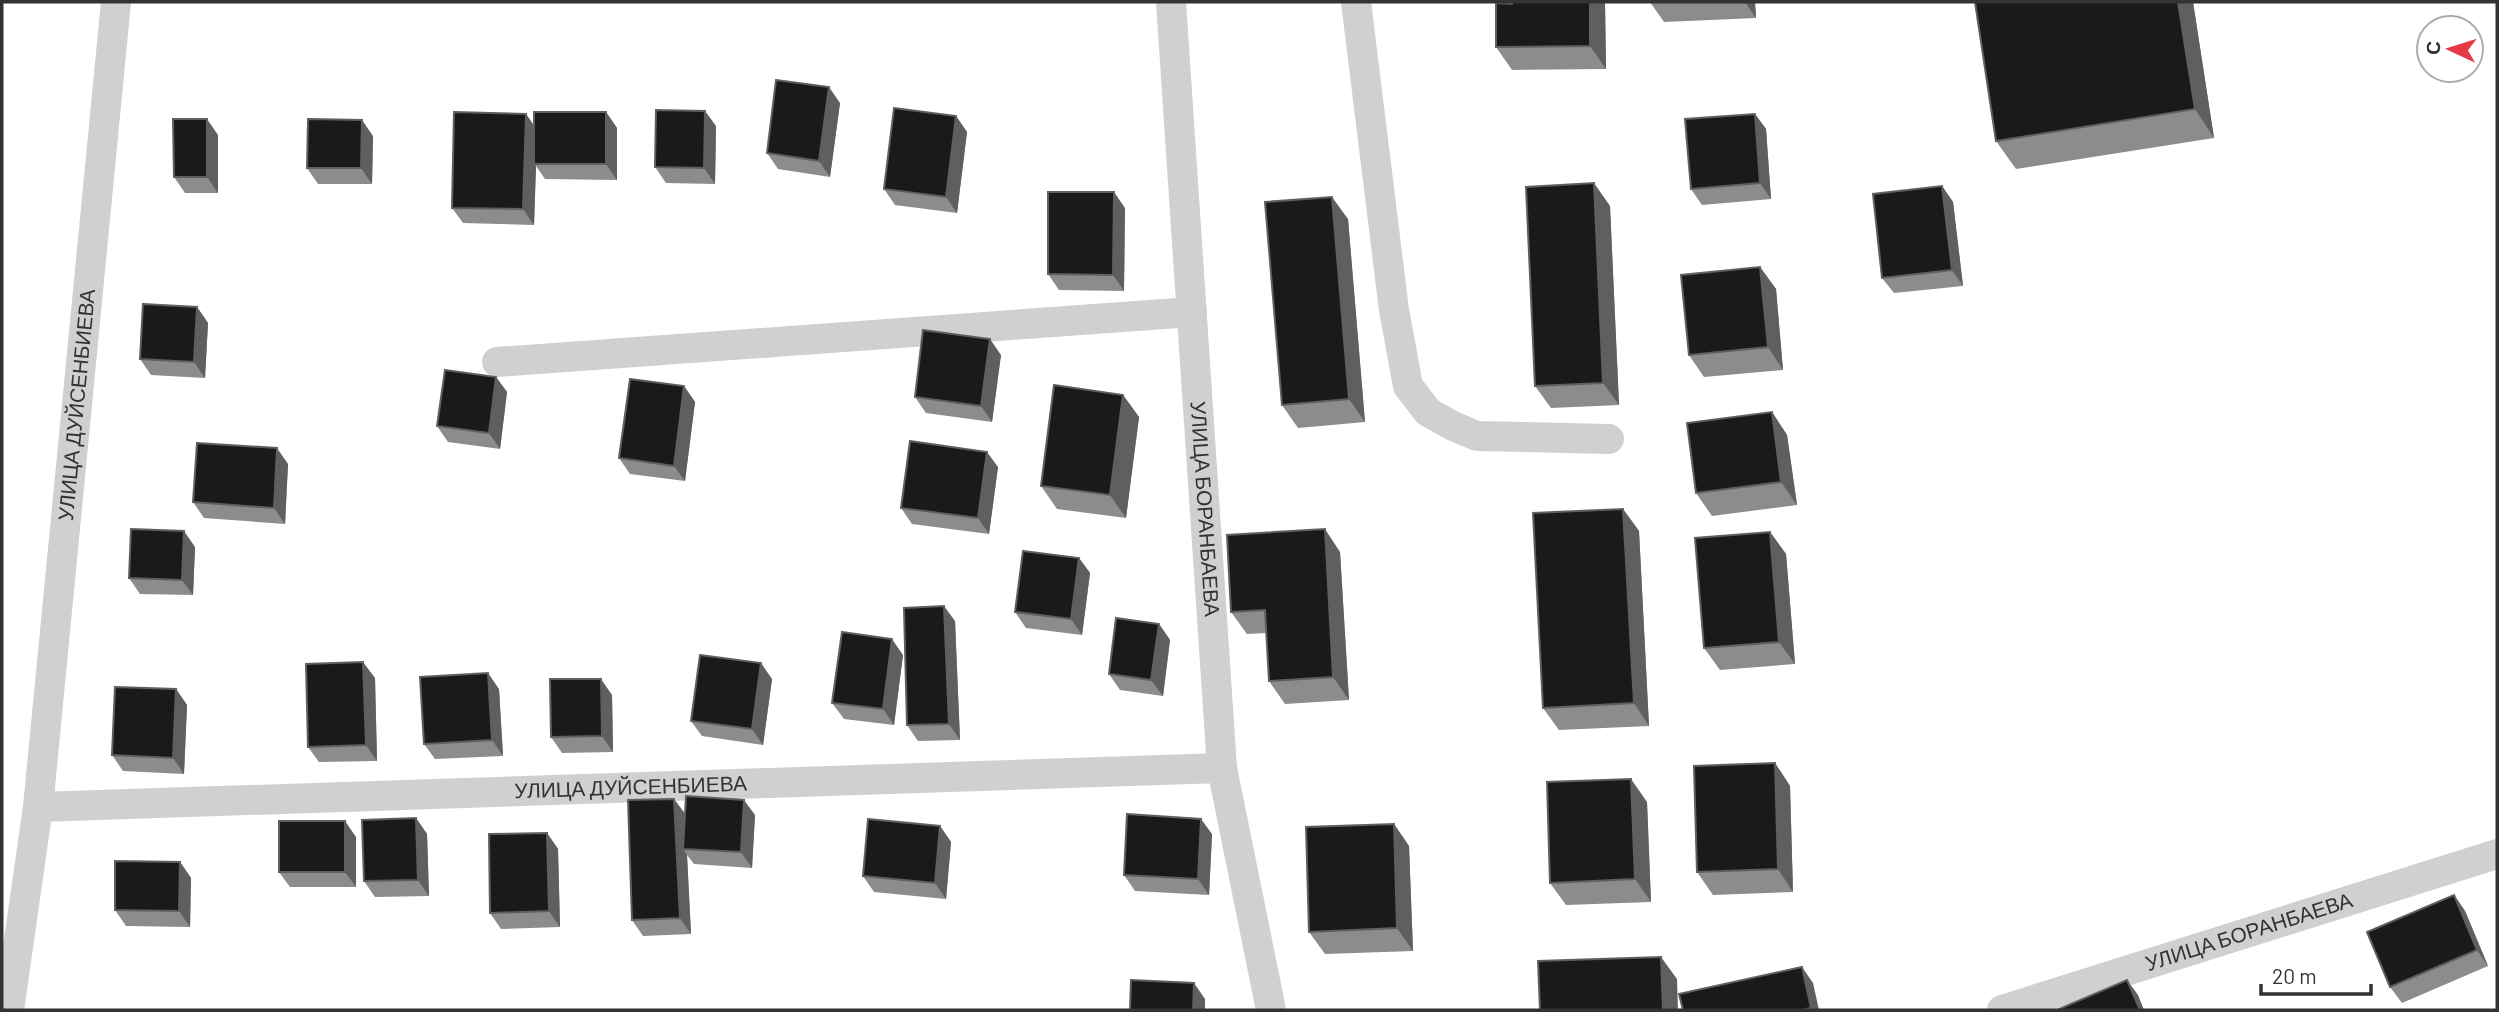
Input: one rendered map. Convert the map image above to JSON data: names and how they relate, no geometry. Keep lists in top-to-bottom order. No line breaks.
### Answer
{"streets":{"street":["УЛИЦА ДУЙСЕНБИЕВА","УЛИЦА БОРАНБАЕВА"]},"crossings":[["УЛИЦА ДУЙСЕНБИЕВА","УЛИЦА БОРАНБАЕВА"]],"scale_bar":"20 m","north":"left"}
